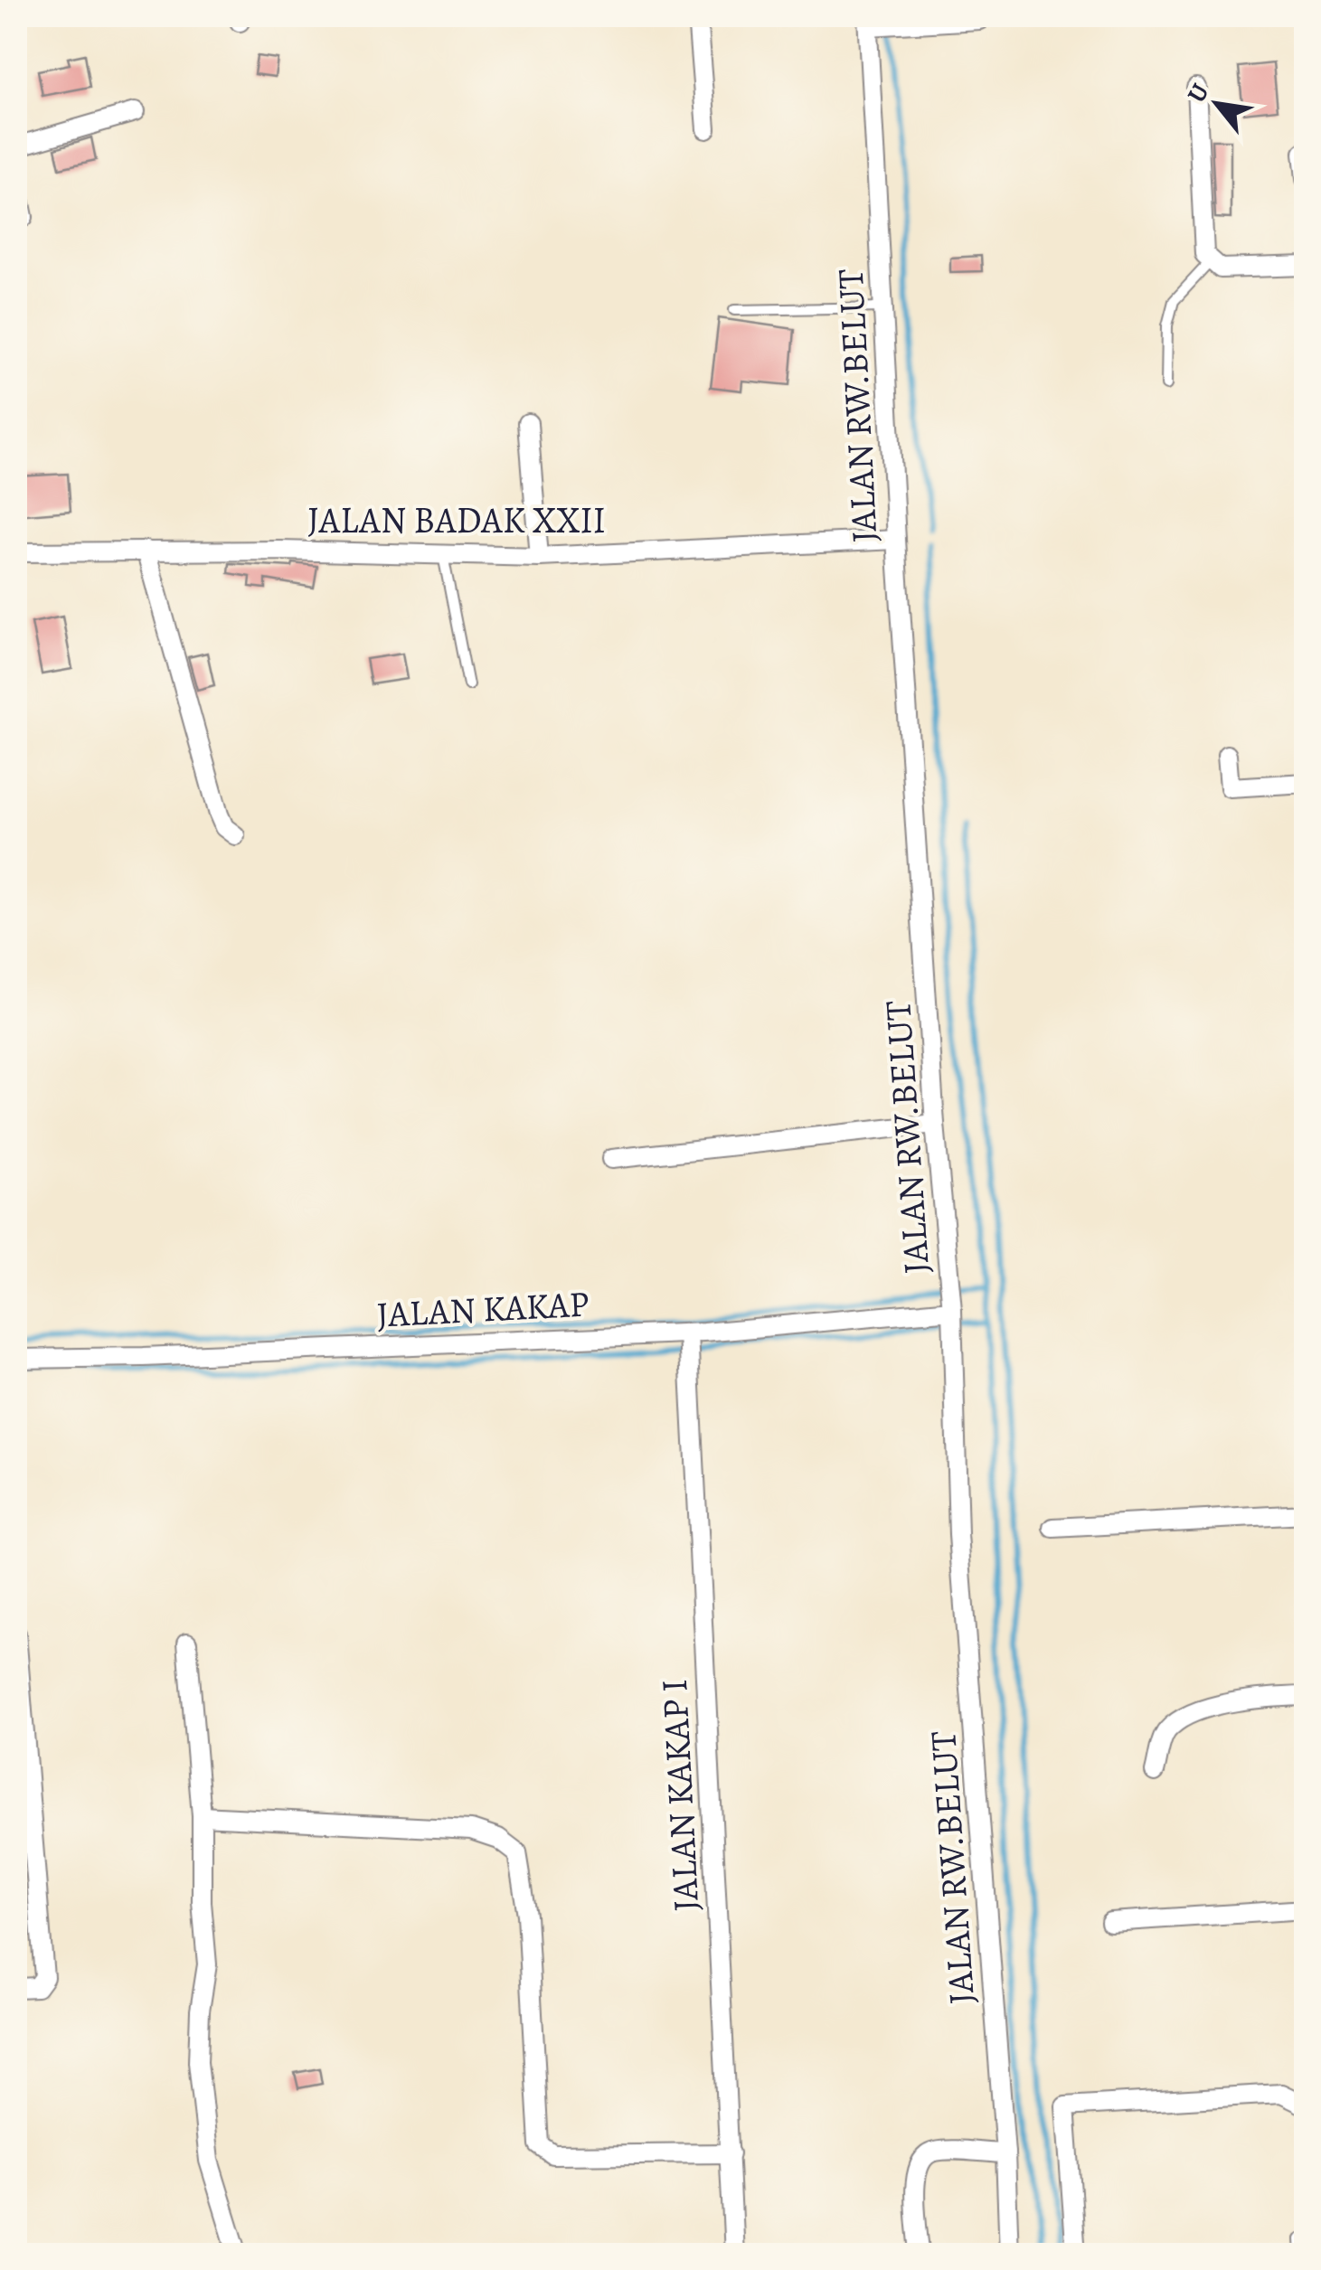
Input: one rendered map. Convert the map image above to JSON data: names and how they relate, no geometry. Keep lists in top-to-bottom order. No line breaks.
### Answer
{"streets":{"street":["JALAN RW.BELUT","JALAN BADAK XXII","JALAN KAKAP","JALAN KAKAP I"]},"crossings":[["JALAN RW.BELUT","JALAN BADAK XXII"],["JALAN RW.BELUT","JALAN KAKAP"],["JALAN KAKAP","JALAN KAKAP I"]],"north":"top left"}
